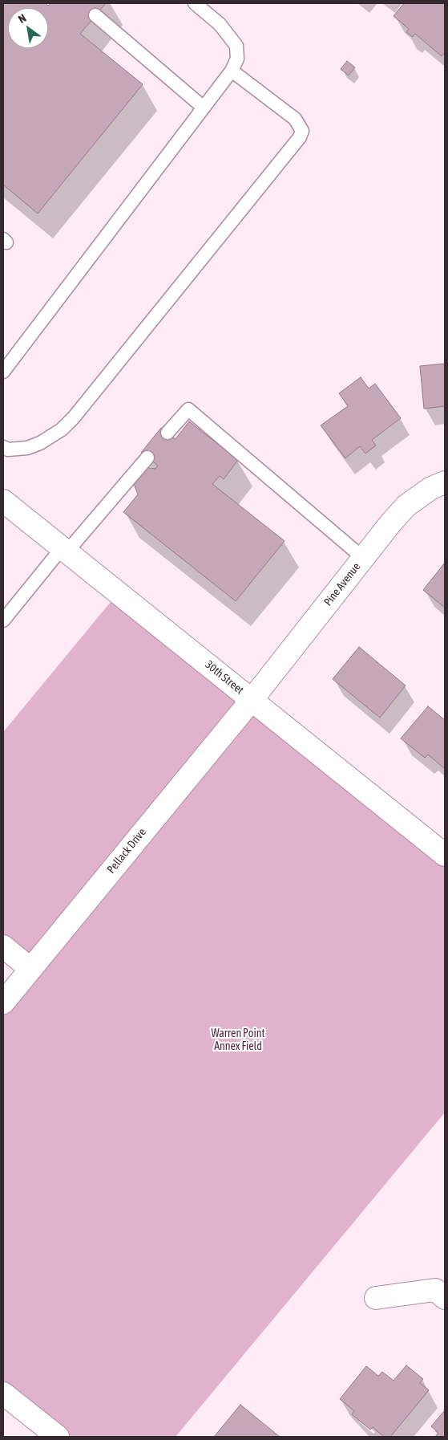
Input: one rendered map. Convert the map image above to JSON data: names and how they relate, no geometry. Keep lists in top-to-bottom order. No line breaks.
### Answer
{"streets":{"street":["Pine Avenue","30th Street","Pellack Drive"]},"crossings":[["Pine Avenue","30th Street"],["Pine Avenue","Pellack Drive"],["30th Street","Pellack Drive"]],"parks":["Warren Point Annex Field"],"north":"top left"}
